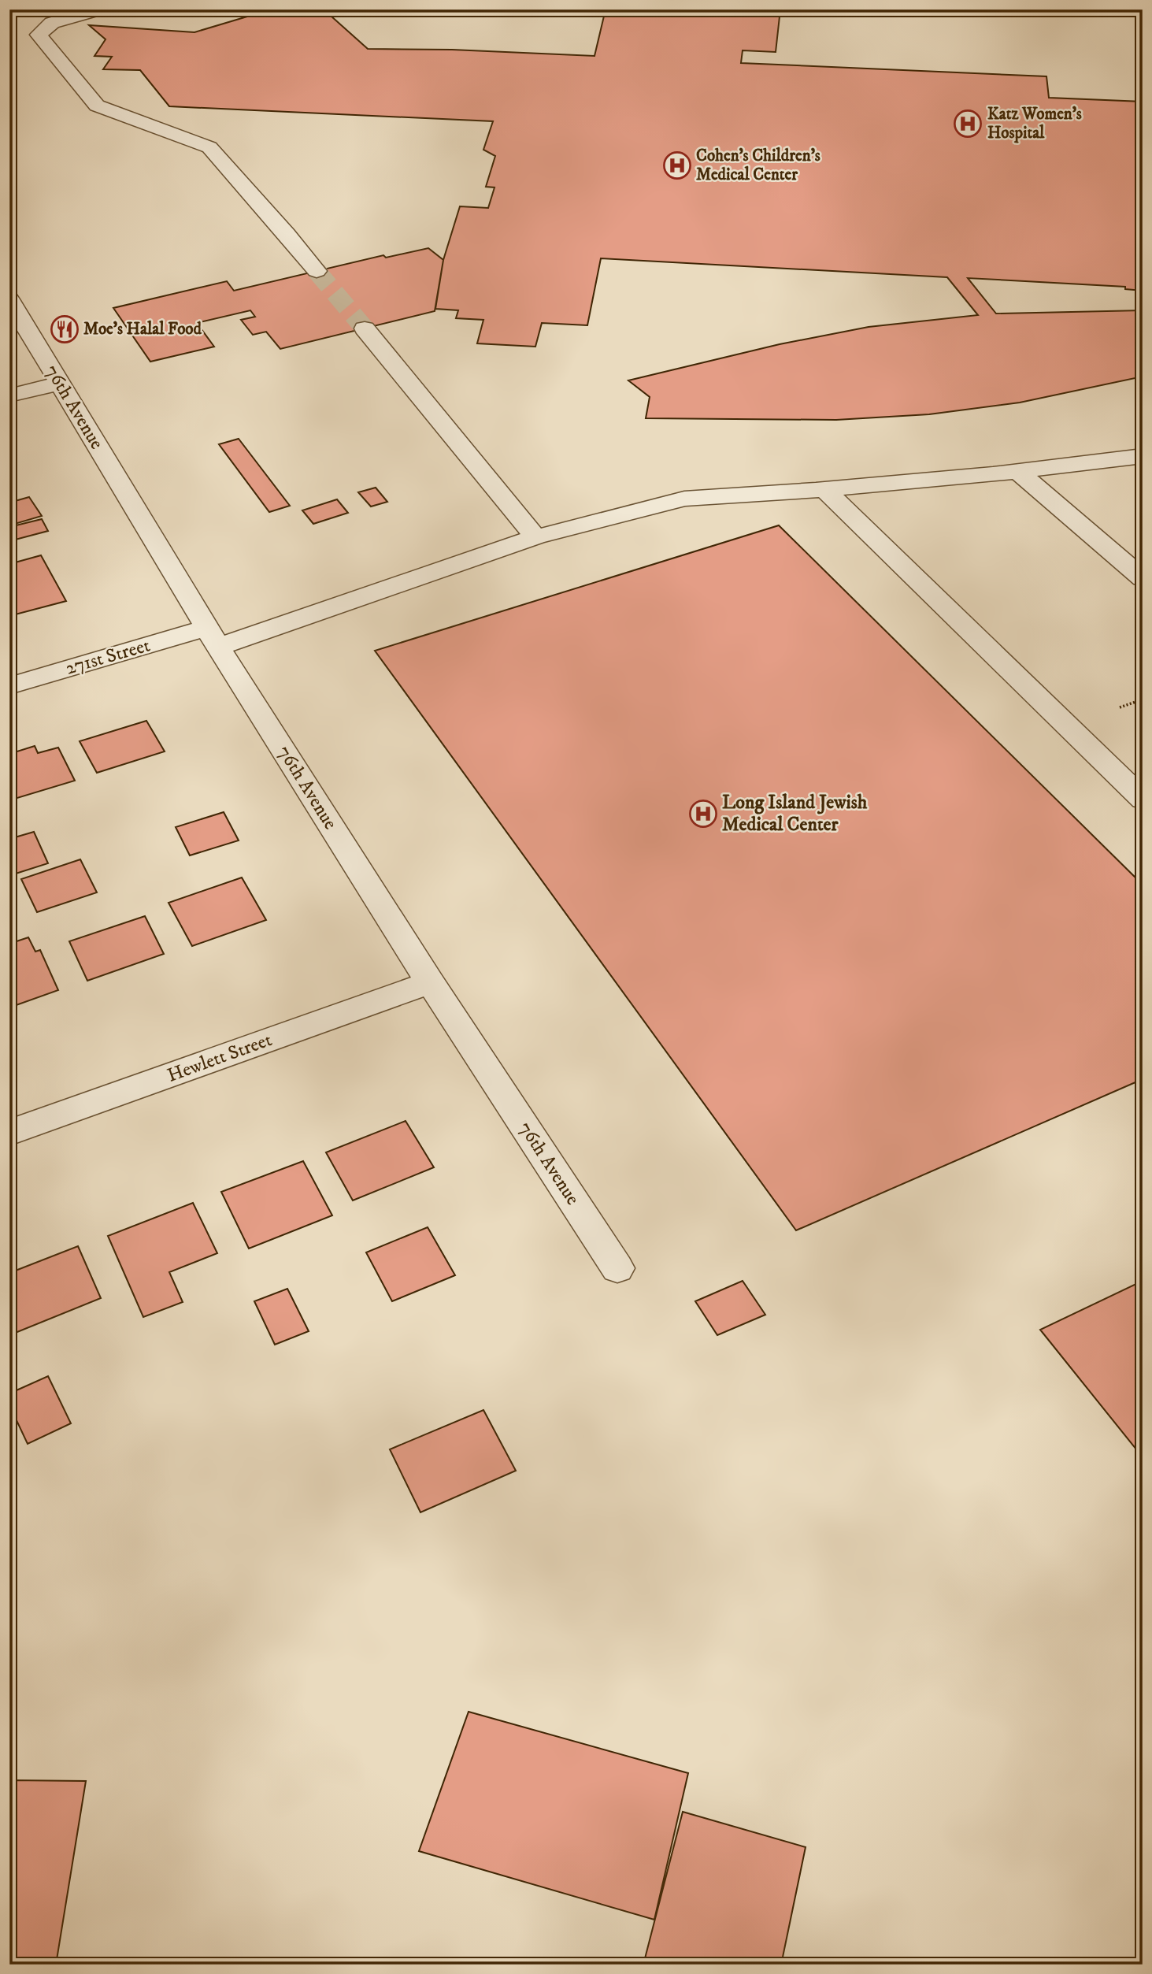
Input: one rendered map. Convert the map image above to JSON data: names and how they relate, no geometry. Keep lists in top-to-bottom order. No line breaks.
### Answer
{"streets":{"street":["76th Avenue","271st Street","Hewlett Street"]},"crossings":[["76th Avenue","271st Street"],["76th Avenue","Hewlett Street"]],"places":{"hospital":["Katz Women's Hospital","Cohen’s Children’s Medical Center","Long Island Jewish Medical Center"],"restaurant":["Moe's Halal Food"]}}
